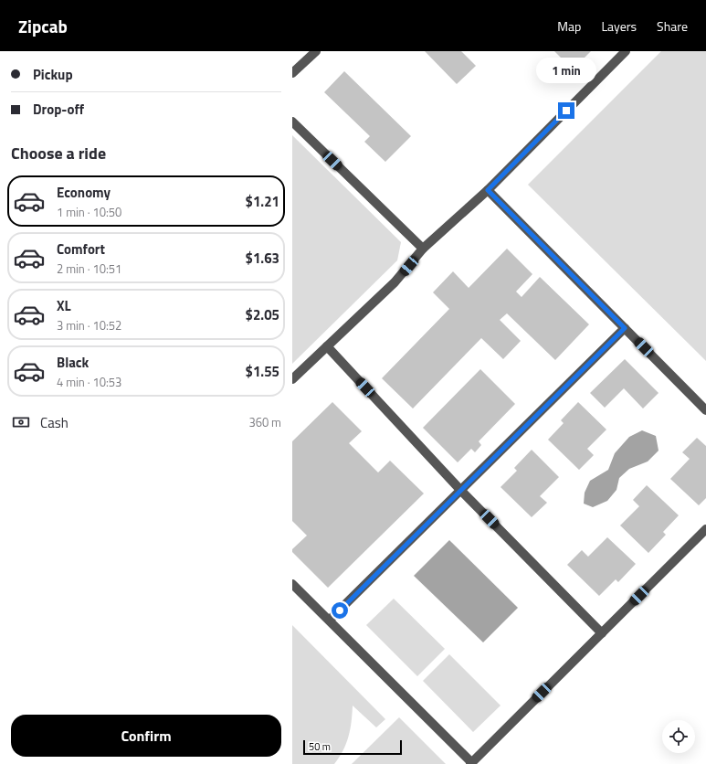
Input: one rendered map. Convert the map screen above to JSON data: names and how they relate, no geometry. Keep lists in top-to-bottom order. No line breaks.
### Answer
{"scale_bar":"50 m","page":{"header":"Zipcab","nav":["Map","Layers","Share"],"banner":["Pickup","Drop-off"],"bubble":"1 min","heading":"Choose a ride","list":[{"name":"Economy","note":"1 min · 10:50","value":"$1.21"},{"name":"Comfort","note":"2 min · 10:51","value":"$1.63"},{"name":"XL","note":"3 min · 10:52","value":"$2.05"},{"name":"Black","note":"4 min · 10:53","value":"$1.55"}],"pay":["Cash","360 m"],"buttons":"Confirm","scale":"50 m"}}
